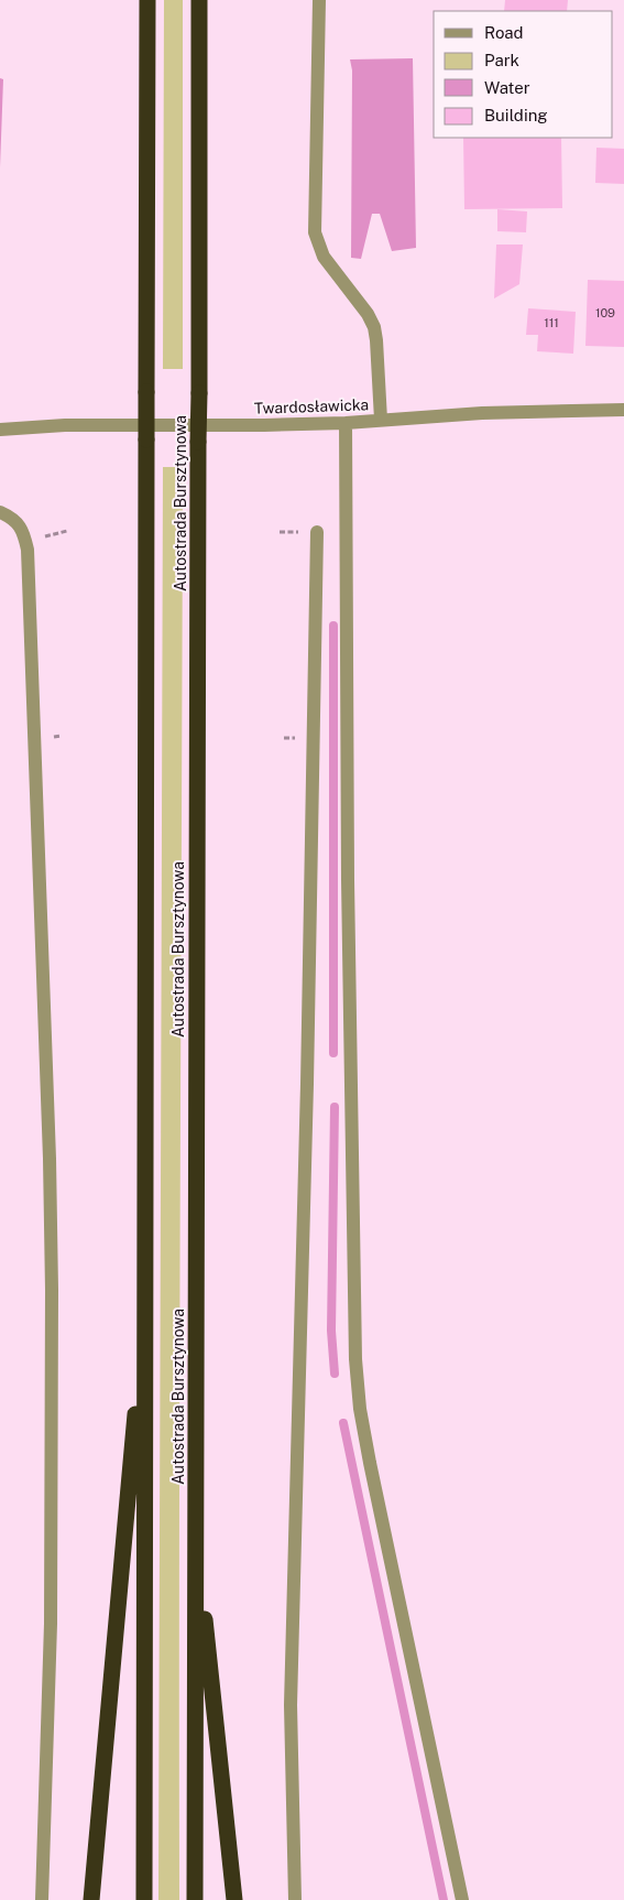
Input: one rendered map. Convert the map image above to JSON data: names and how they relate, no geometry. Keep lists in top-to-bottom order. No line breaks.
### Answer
{"streets":{"highway":["Autostrada Bursztynowa"],"street":["Twardosławicka"]},"house_numbers":["109","111"],"legend":["Road","Park","Water","Building"]}
